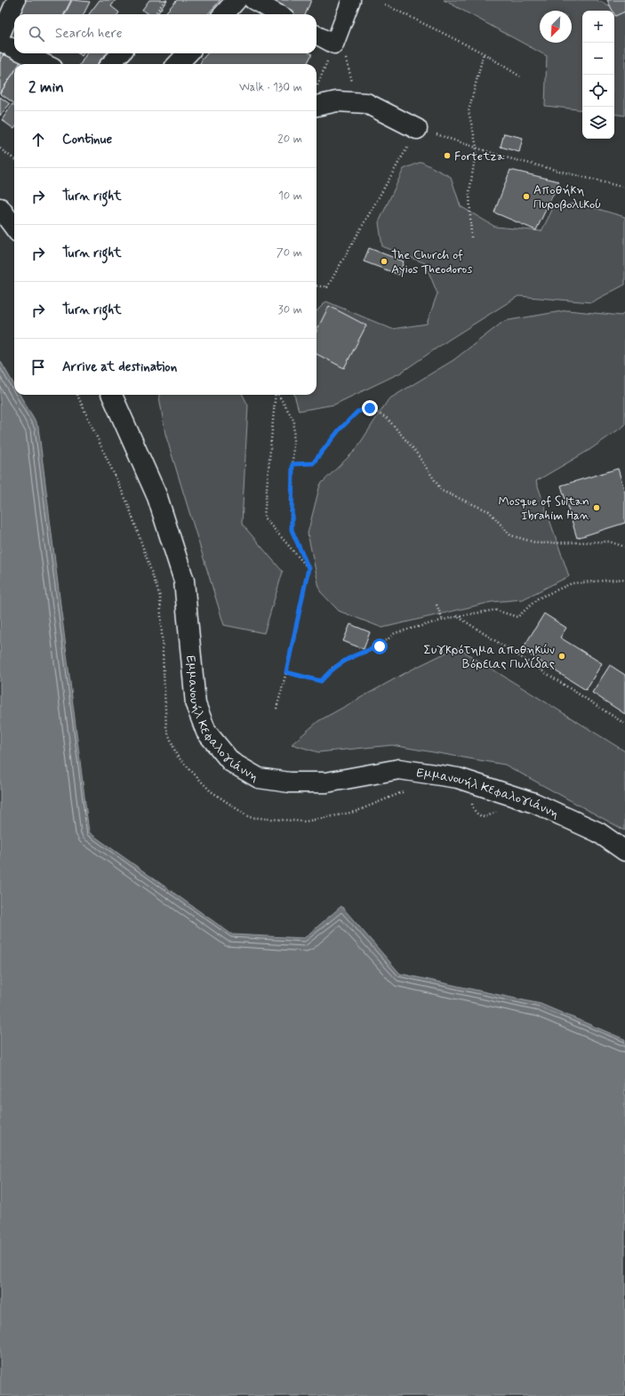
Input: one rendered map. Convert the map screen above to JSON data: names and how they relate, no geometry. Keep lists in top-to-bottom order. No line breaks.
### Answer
{"streets":{"main road":["Εμμανουήλ Κεφαλογιάννη"]},"places":["Fortetza","Αποθήκη Πυροβολικού","The Church of Ayios Theodoros","Mosque of Sultan Ibrahim Han","Συγκρότημα αποθηκών Βόρειας Πυλίδας"],"north":"bottom left","page":{"map_buttons":["+","−"],"search":"Search here","heading":["2 min","Walk · 130 m"],"list":[["Continue","20 m"],["Turn right","10 m"],["Turn right","70 m"],["Turn right","30 m"],"Arrive at destination"]}}
